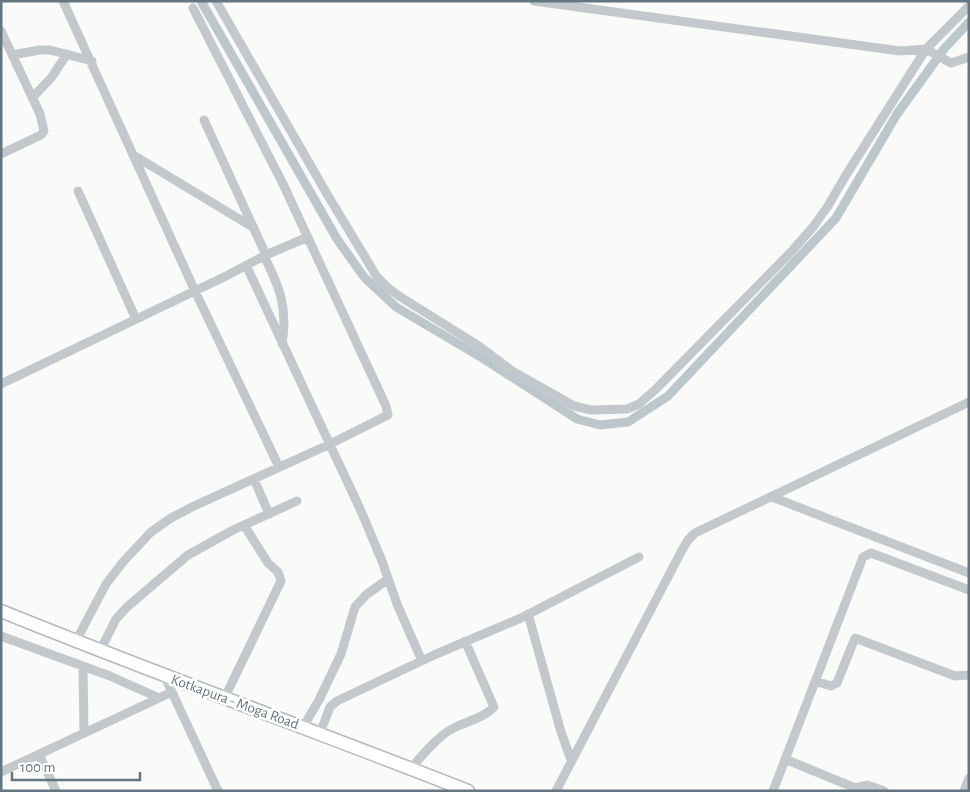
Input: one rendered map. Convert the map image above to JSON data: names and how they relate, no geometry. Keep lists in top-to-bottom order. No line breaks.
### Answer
{"streets":{"highway":["Kotkapura - Moga Road"]},"scale_bar":"100 m"}
